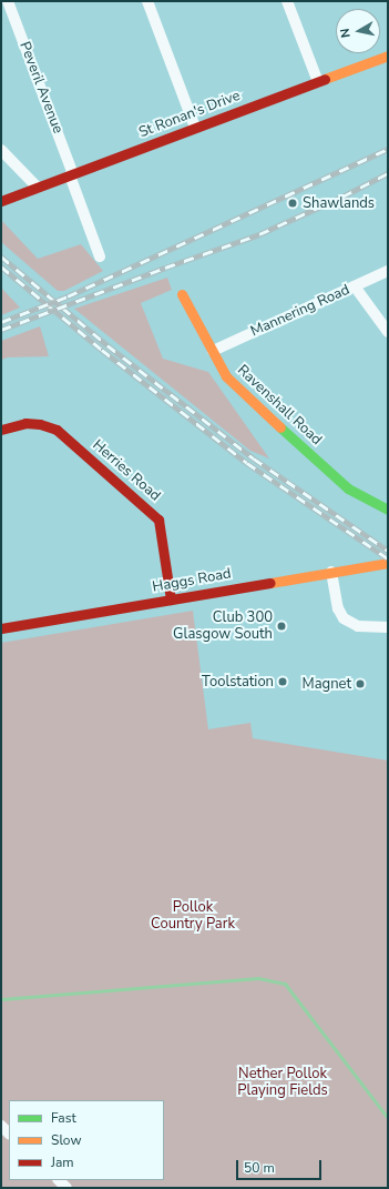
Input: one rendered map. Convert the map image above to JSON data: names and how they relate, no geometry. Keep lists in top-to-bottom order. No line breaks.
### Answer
{"streets":{"street":["Peveril Avenue","St Ronan's Drive","Mannering Road","Ravenshall Road","Herries Road","Haggs Road"]},"crossings":[["Peveril Avenue","St Ronan's Drive"],["Mannering Road","Ravenshall Road"],["Herries Road","Haggs Road"]],"parks":["Pollok Country Park","Nether Pollok Playing Fields"],"places":["Shawlands","Club 300 Glasgow South","Toolstation","Magnet"],"legend":["Fast","Slow","Jam"],"scale_bar":"50 m","north":"left"}
